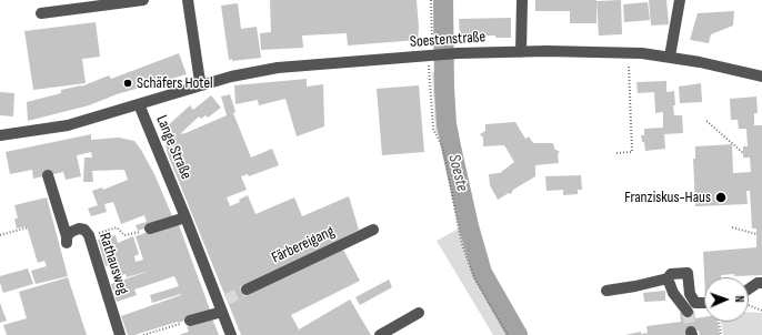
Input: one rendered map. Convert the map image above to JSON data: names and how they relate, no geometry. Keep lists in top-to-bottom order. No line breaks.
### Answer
{"streets":{"street":["Soestenstraße","Lange Straße","Färbereigang","Rathausweg"]},"crossings":[["Soestenstraße","Lange Straße"]],"water":["Soeste"],"places":["Schäfers Hotel","Franziskus-Haus"],"north":"right"}
